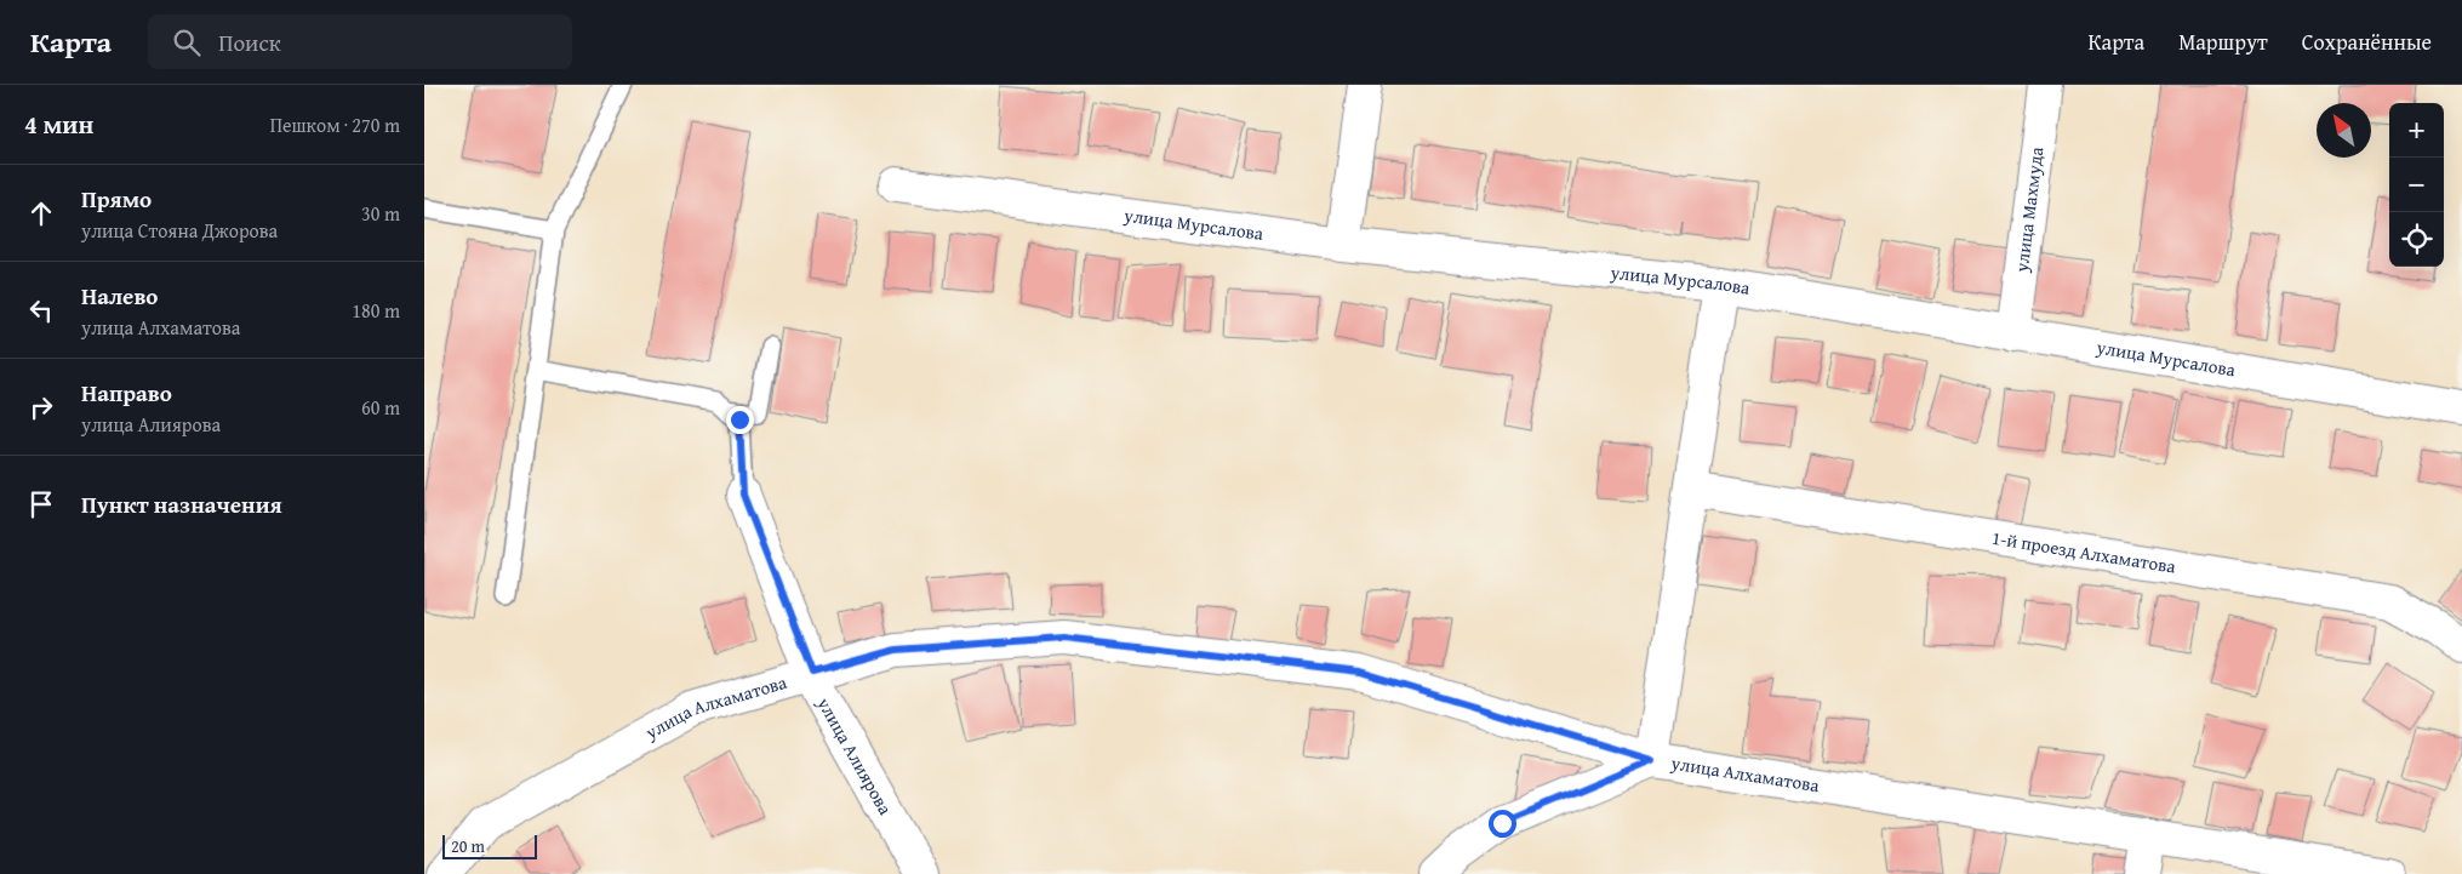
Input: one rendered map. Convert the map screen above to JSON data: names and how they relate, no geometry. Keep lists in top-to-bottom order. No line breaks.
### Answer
{"streets":{"street":["улица Махмуда","улица Мурсалова","1-й проезд Алхаматова","улица Алхаматова","улица Алиярова"]},"crossings":[["улица Махмуда","улица Мурсалова"],["улица Алхаматова","улица Алиярова"]],"scale_bar":"20 m","north":"top left","page":{"header":"Карта","search":"Поиск","nav":["Карта","Маршрут","Сохранённые"],"heading":["4 мин","Пешком · 270 m"],"map_buttons":["+","−"],"list":[["Прямо","улица Стояна Джорова","30 m"],["Налево","улица Алхаматова","180 m"],["Направо","улица Алиярова","60 m"],"Пункт назначения"],"scale":"20 m"}}
